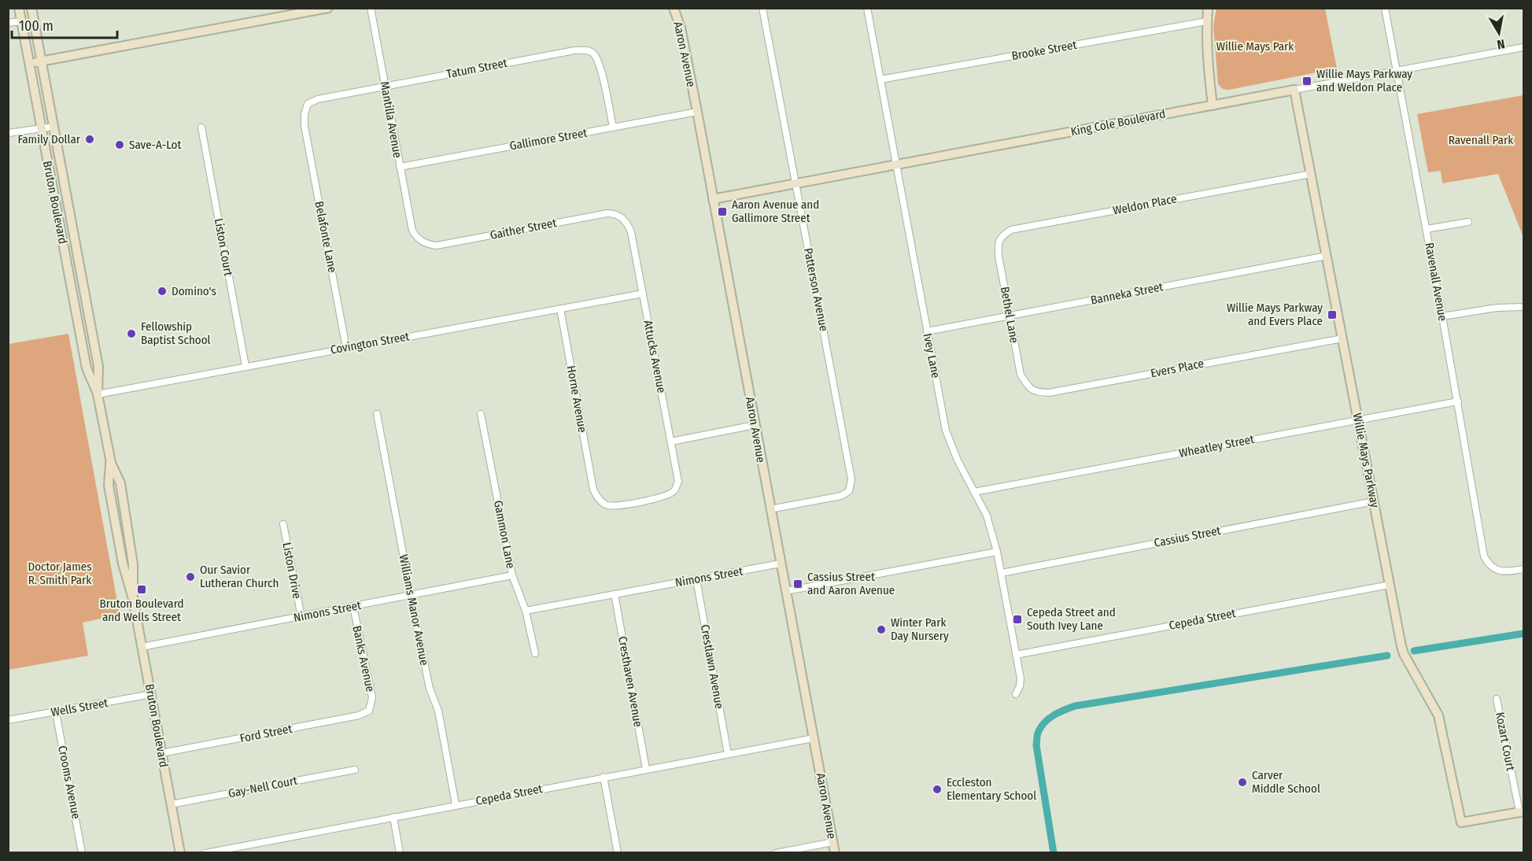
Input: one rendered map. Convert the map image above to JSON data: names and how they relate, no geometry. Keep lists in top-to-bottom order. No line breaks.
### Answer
{"streets":{"street":["Brooke Street","Aaron Avenue","Tatum Street","Mantilla Avenue","King Cole Boulevard","Gallimore Street","Bruton Boulevard","Weldon Place","Gaither Street","Belafonte Lane","Liston Court","Ravenall Avenue","Patterson Avenue","Banneka Street","Bethel Lane","Covington Street","Ivey Lane","Attucks Avenue","Evers Place","Horne Avenue","Wheatley Street","Willie Mays Parkway","Gammon Lane","Cassius Street","Liston Drive","Nimons Street","Williams Manor Avenue","Cepeda Street","Banks Avenue","Crestlawn Avenue","Cresthaven Avenue","Wells Street","Ford Street","Kozart Court","Crooms Avenue","Gay-Nell Court"]},"crossings":[["Brooke Street","Ivey Lane"],["Aaron Avenue","King Cole Boulevard"],["Aaron Avenue","Gallimore Street"],["Aaron Avenue","Patterson Avenue"],["Aaron Avenue","Nimons Street"],["Aaron Avenue","Cepeda Street"],["Tatum Street","Mantilla Avenue"],["Tatum Street","Gallimore Street"],["Tatum Street","Belafonte Lane"],["Mantilla Avenue","Gallimore Street"],["Mantilla Avenue","Gaither Street"],["King Cole Boulevard","Ravenall Avenue"],["King Cole Boulevard","Patterson Avenue"],["King Cole Boulevard","Ivey Lane"],["King Cole Boulevard","Willie Mays Parkway"],["Bruton Boulevard","Covington Street"],["Bruton Boulevard","Nimons Street"],["Bruton Boulevard","Wells Street"],["Bruton Boulevard","Ford Street"],["Bruton Boulevard","Gay-Nell Court"],["Weldon Place","Bethel Lane"],["Weldon Place","Willie Mays Parkway"],["Gaither Street","Attucks Avenue"],["Belafonte Lane","Covington Street"],["Liston Court","Covington Street"],["Ravenall Avenue","Wheatley Street"],["Banneka Street","Bethel Lane"],["Banneka Street","Ivey Lane"],["Banneka Street","Willie Mays Parkway"],["Bethel Lane","Evers Place"],["Covington Street","Attucks Avenue"],["Covington Street","Horne Avenue"],["Ivey Lane","Wheatley Street"],["Ivey Lane","Cassius Street"],["Ivey Lane","Cepeda Street"],["Attucks Avenue","Horne Avenue"],["Evers Place","Willie Mays Parkway"],["Wheatley Street","Willie Mays Parkway"],["Willie Mays Parkway","Cassius Street"],["Willie Mays Parkway","Cepeda Street"],["Willie Mays Parkway","Kozart Court"],["Gammon Lane","Nimons Street"],["Liston Drive","Nimons Street"],["Nimons Street","Williams Manor Avenue"],["Nimons Street","Banks Avenue"],["Nimons Street","Crestlawn Avenue"],["Nimons Street","Cresthaven Avenue"],["Williams Manor Avenue","Cepeda Street"],["Cepeda Street","Crestlawn Avenue"],["Cepeda Street","Cresthaven Avenue"],["Banks Avenue","Ford Street"],["Wells Street","Crooms Avenue"]],"parks":["Willie Mays Park","Ravenall Park","Doctor James R. Smith Park"],"places":{"transit":["Willie Mays Parkway and Weldon Place","Aaron Avenue and Gallimore Street","Willie Mays Parkway and Evers Place","Cassius Street and Aaron Avenue","Bruton Boulevard and Wells Street","Cepeda Street and South Ivey Lane"],"other":["Family Dollar","Save-A-Lot","Domino's","Fellowship Baptist School","Our Savior Lutheran Church","Winter Park Day Nursery","Carver Middle School","Eccleston Elementary School"]},"scale_bar":"100 m","north":"bottom"}
